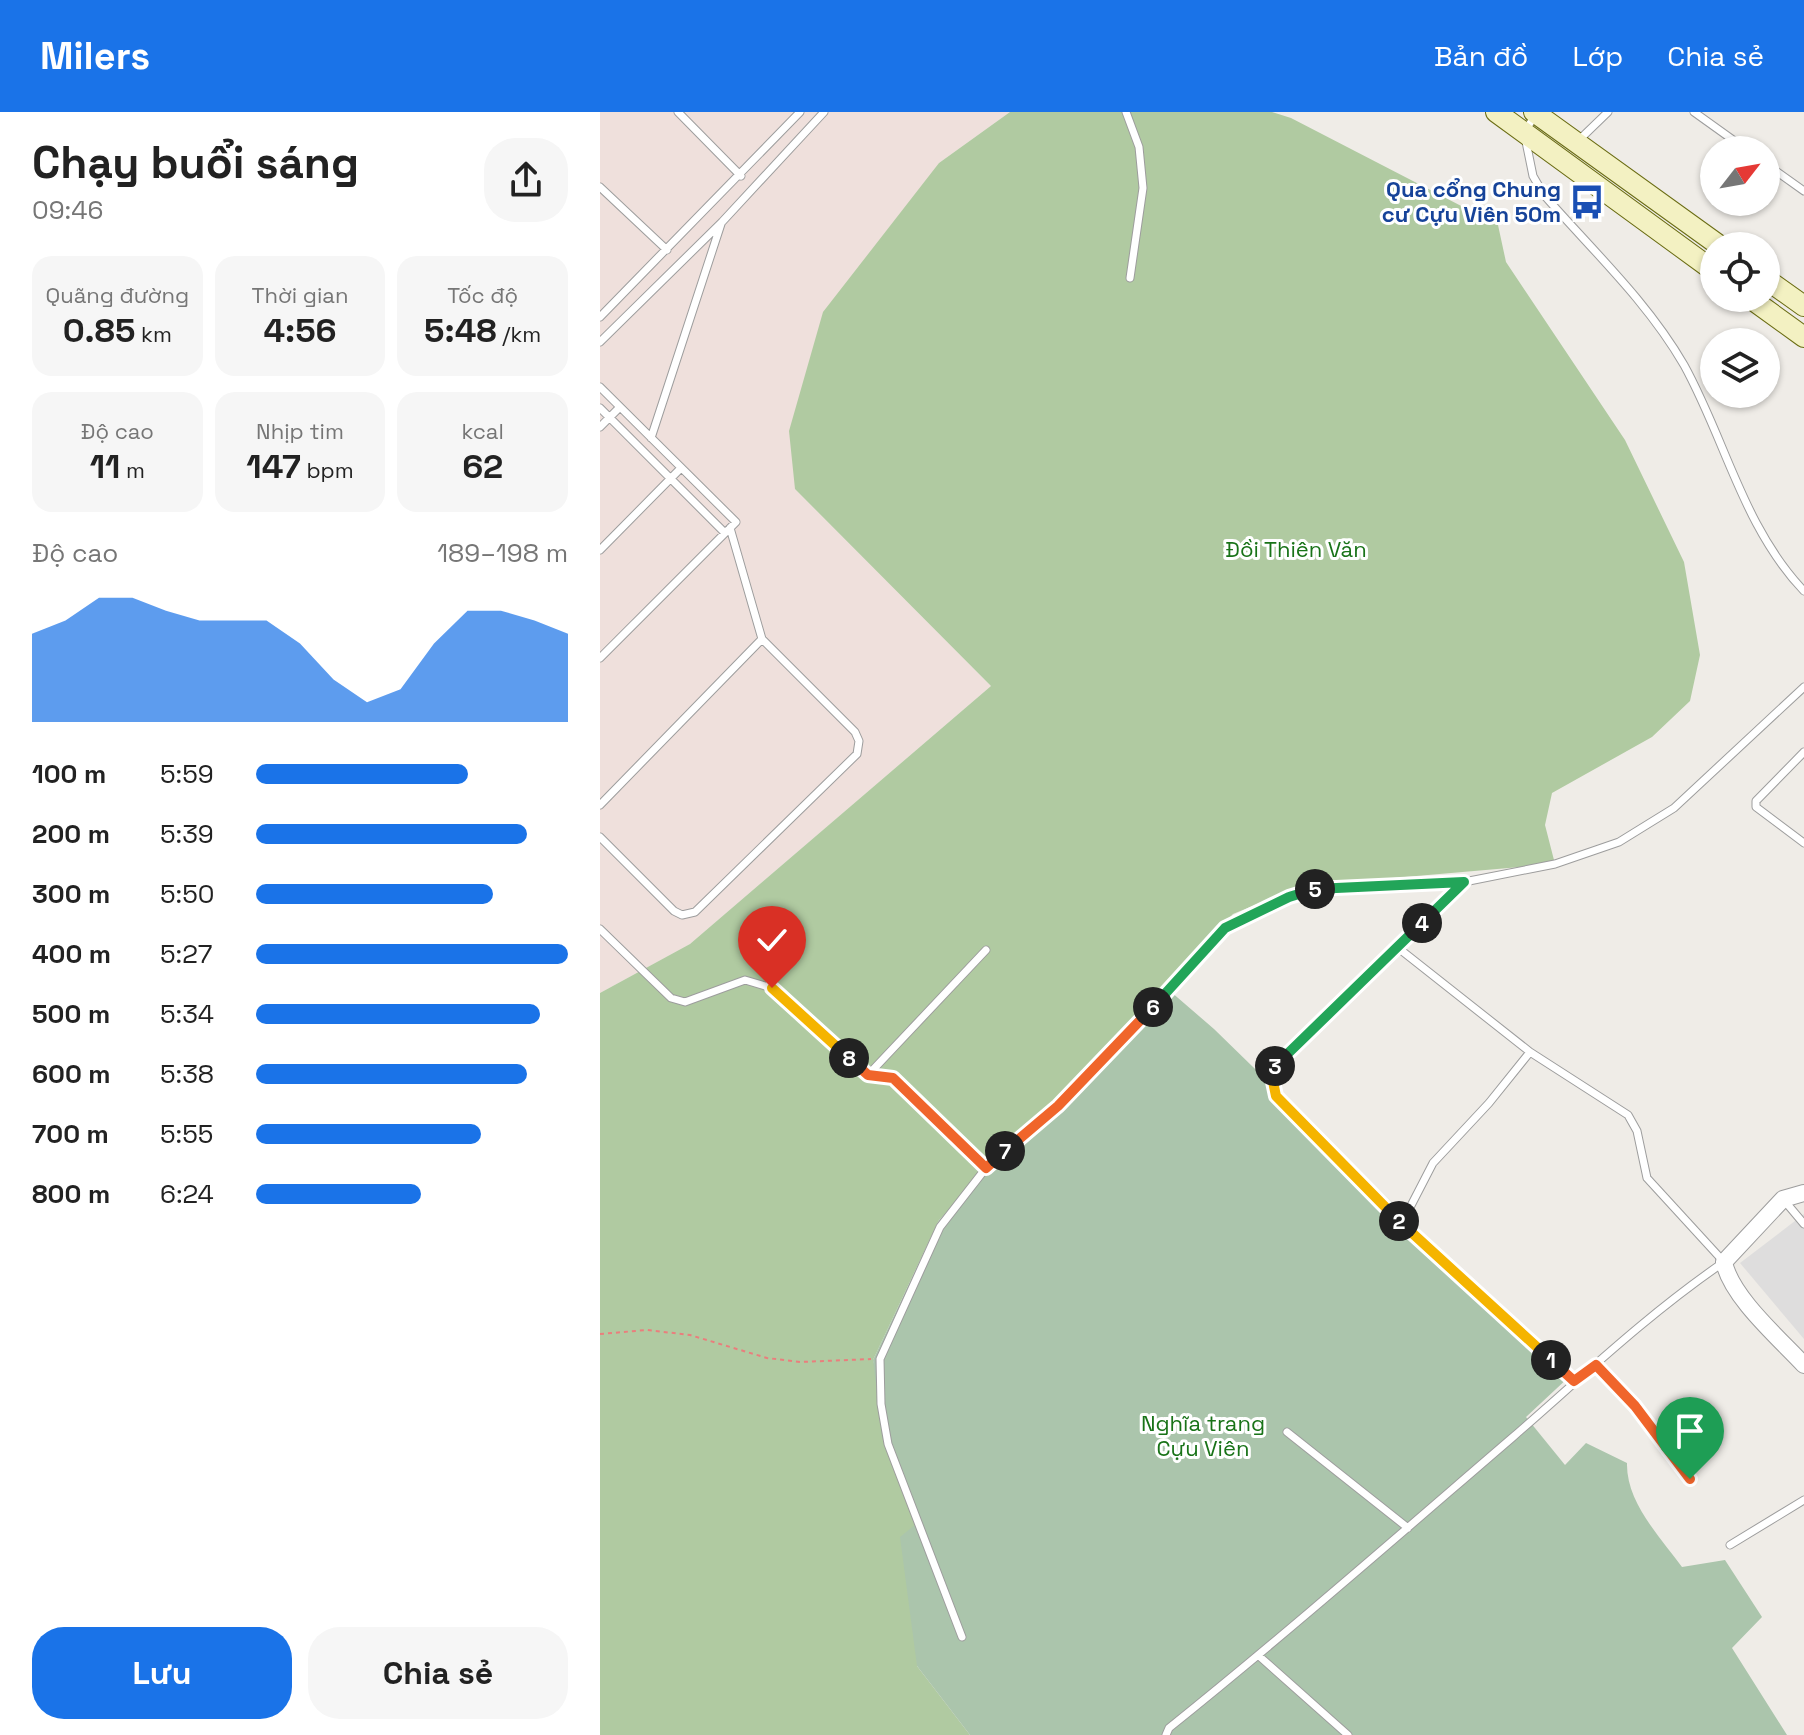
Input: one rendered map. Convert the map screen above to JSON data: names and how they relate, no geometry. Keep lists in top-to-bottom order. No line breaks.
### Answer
{"parks":["Đồi Thiên Văn","Nghĩa trang Cựu Viên"],"places":{"bus stop":["Qua cổng Chung cư Cựu Viên 50m"]},"north":"top right","page":{"header":"Milers","nav":["Bản đồ","Lớp","Chia sẻ"],"heading":["Chạy buổi sáng","09:46"],"stats":[["Quãng đường","0.85 km"],["Thời gian","4:56"],["Tốc độ","5:48 /km"],["Độ cao","11 m"],["Nhịp tim","147 bpm"],["kcal","62"]],"chart":["Độ cao","189–198 m"],"list":[{"name":"100 m","note":"5:59"},{"name":"200 m","note":"5:39"},{"name":"300 m","note":"5:50"},{"name":"400 m","note":"5:27"},{"name":"500 m","note":"5:34"},{"name":"600 m","note":"5:38"},{"name":"700 m","note":"5:55"},{"name":"800 m","note":"6:24"}],"pins":["5","4","6","8","3","7","2","1"],"buttons":["Lưu","Chia sẻ"]}}
